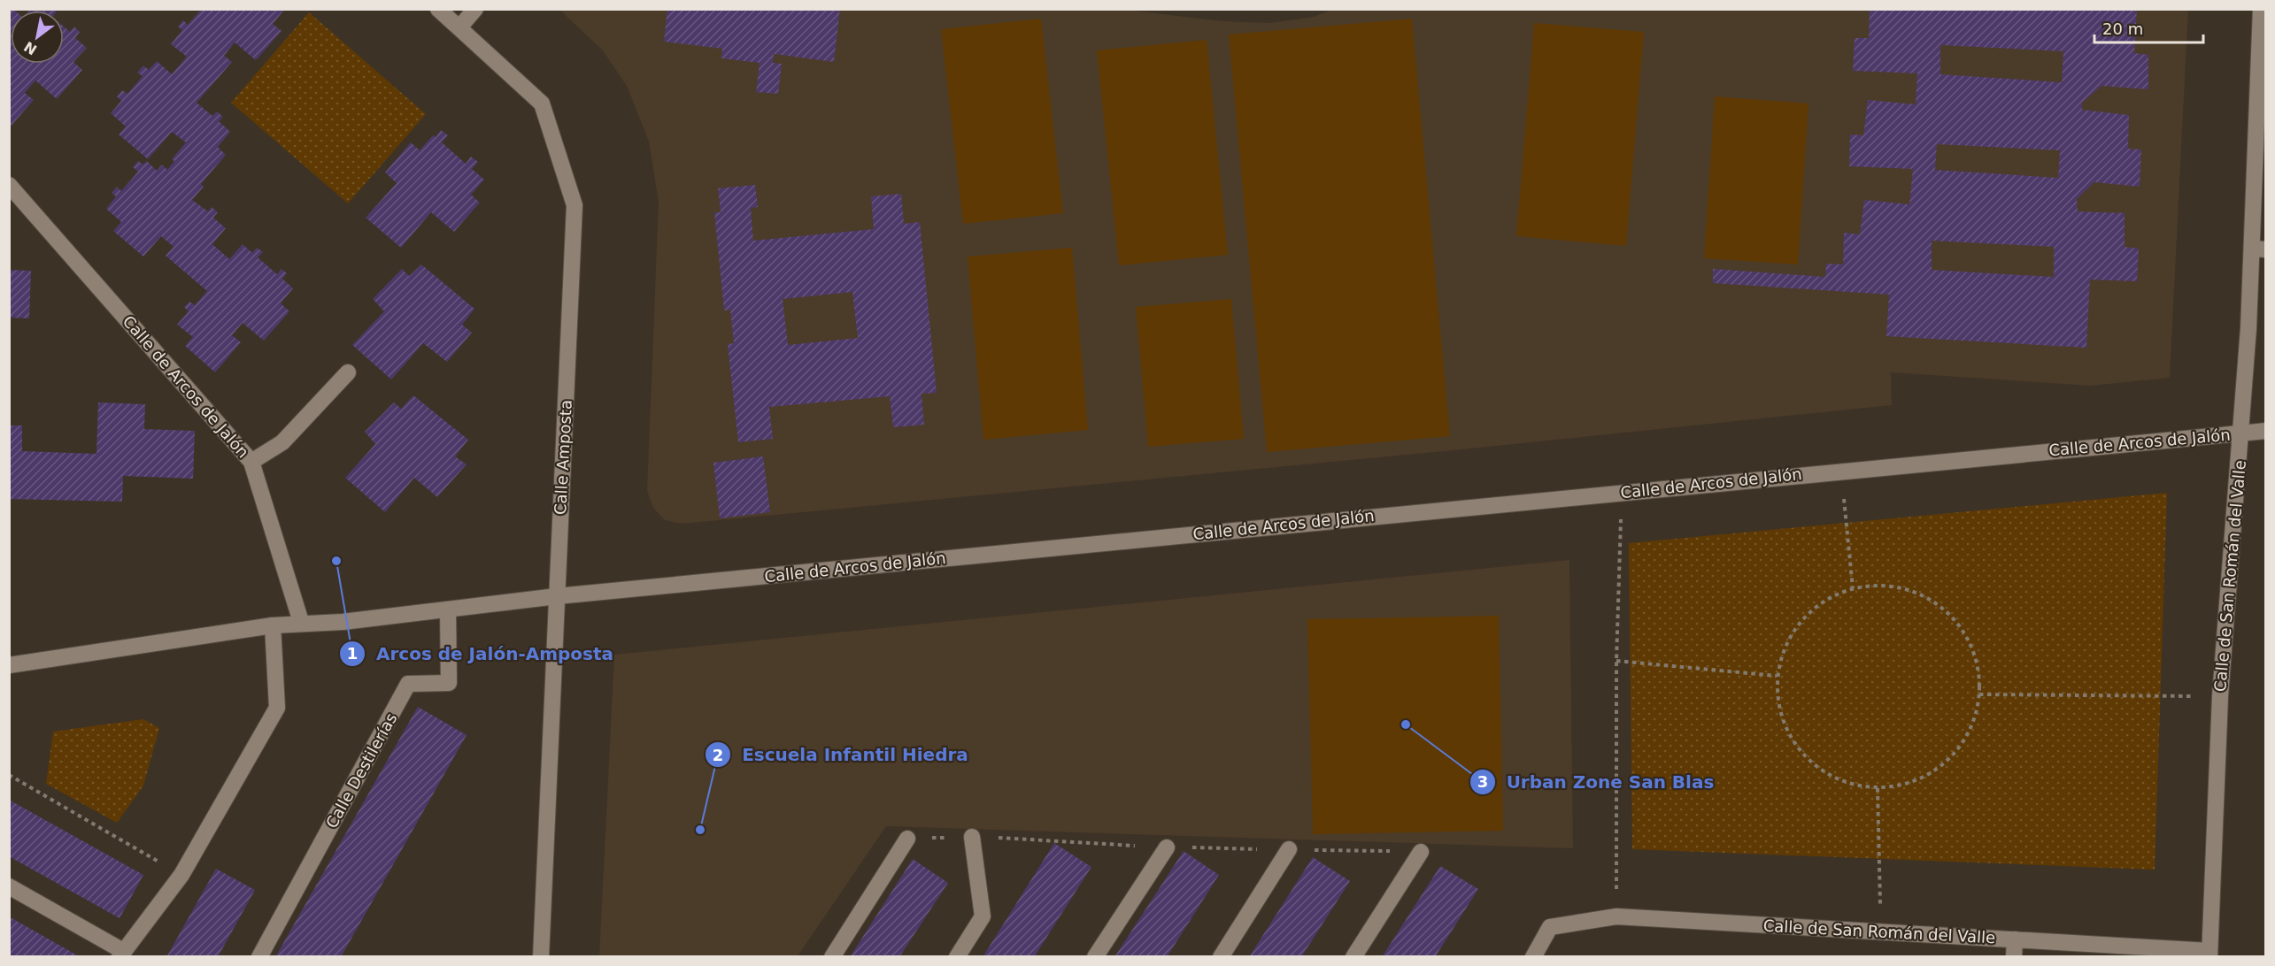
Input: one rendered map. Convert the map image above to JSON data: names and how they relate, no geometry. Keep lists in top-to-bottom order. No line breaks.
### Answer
{"streets":{"street":["Calle de Arcos de Jalón","Calle Amposta","Calle de San Román del Valle","Calle Destilerías"]},"crossings":[["Calle de Arcos de Jalón","Calle Amposta"],["Calle de Arcos de Jalón","Calle de San Román del Valle"],["Calle de Arcos de Jalón","Calle Destilerías"]],"places":["Arcos de Jalón-Amposta","Urban Zone San Blas","Escuela Infantil Hiedra"],"scale_bar":"20 m","north":"bottom left"}
